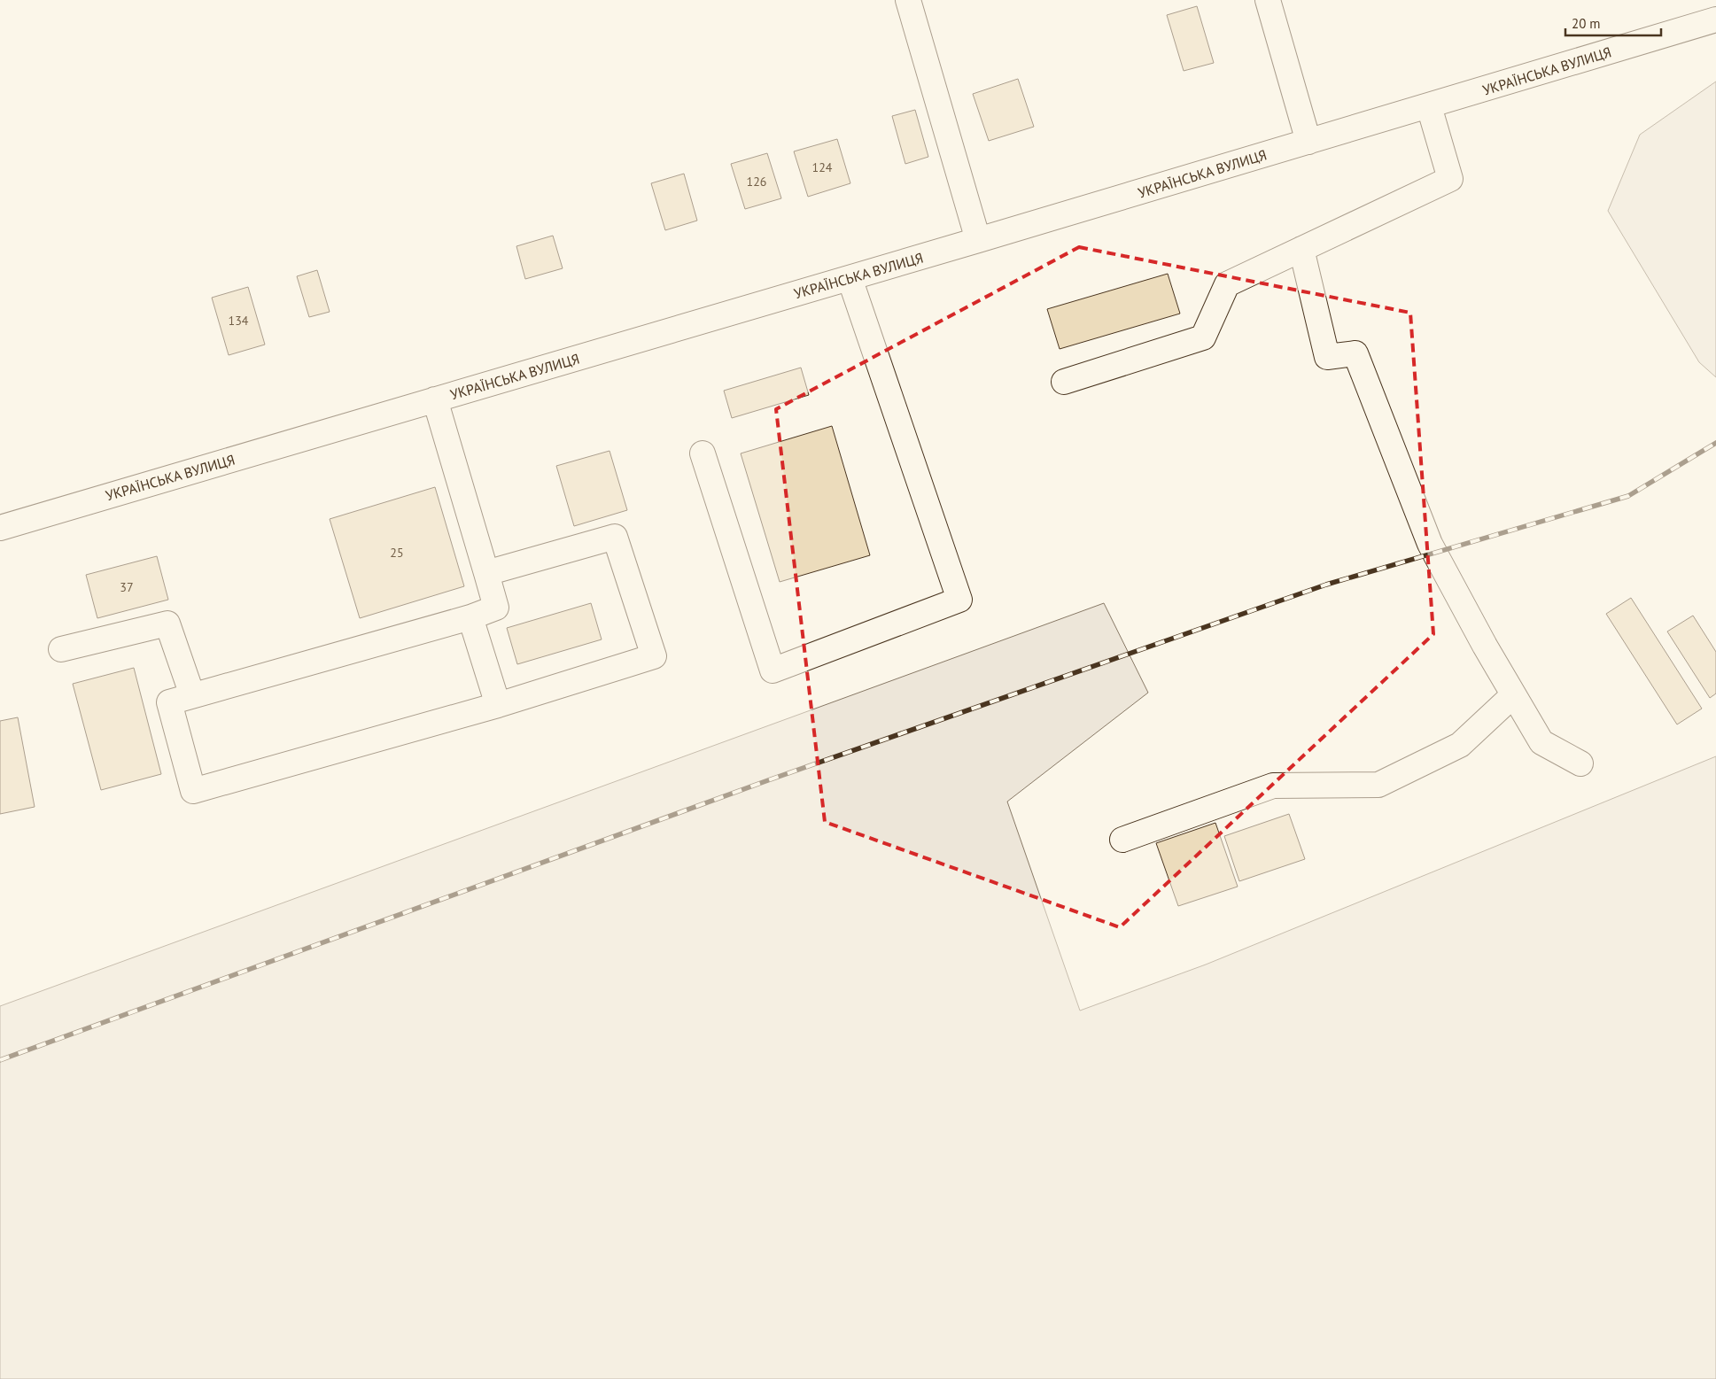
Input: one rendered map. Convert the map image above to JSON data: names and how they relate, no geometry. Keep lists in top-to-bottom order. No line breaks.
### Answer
{"streets":{"street":["УКРАЇНСЬКА ВУЛИЦЯ"]},"house_numbers":["124","126","134","25","37"],"scale_bar":"20 m"}
